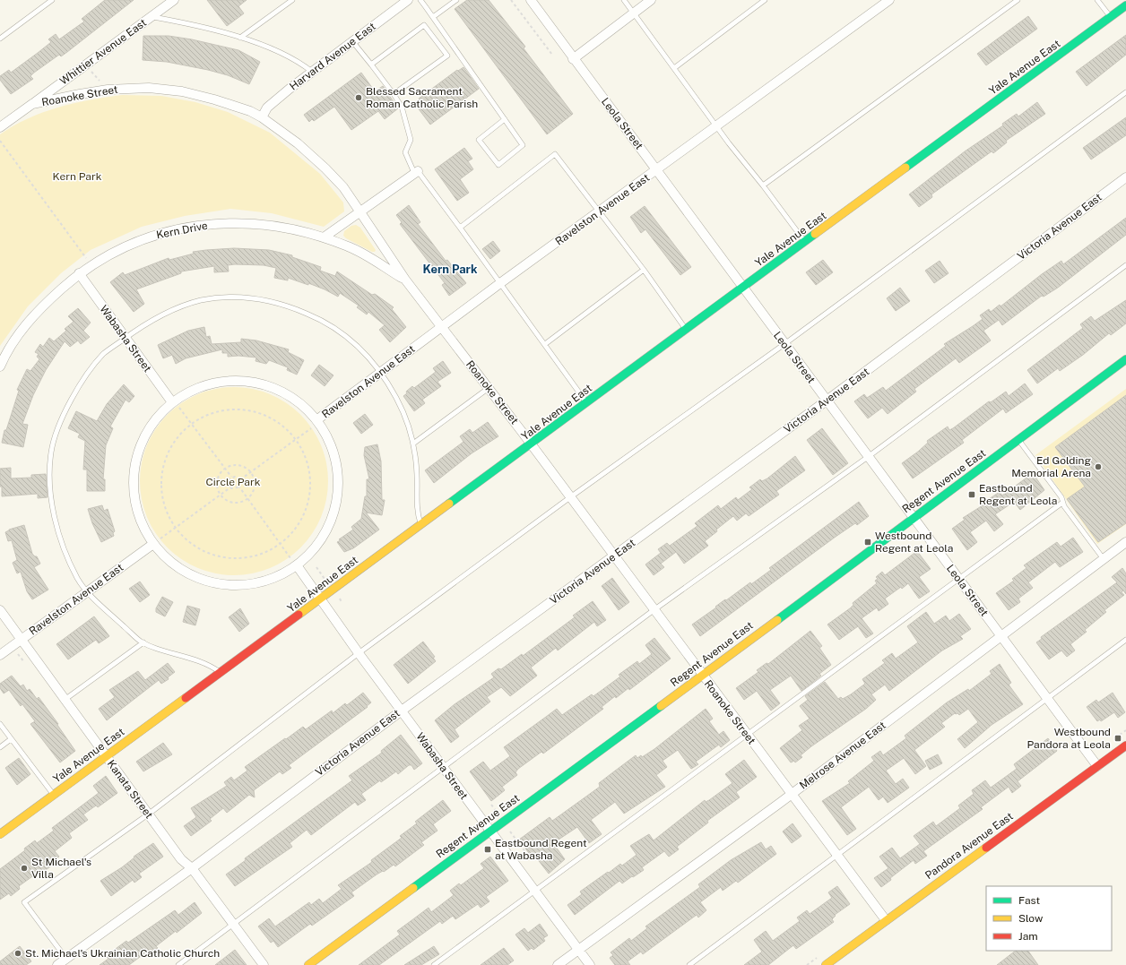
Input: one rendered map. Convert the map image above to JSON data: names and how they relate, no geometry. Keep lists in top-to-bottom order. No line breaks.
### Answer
{"streets":{"street":["Whittier Avenue East","Harvard Avenue East","Yale Avenue East","Roanoke Street","Leola Street","Ravelston Avenue East","Victoria Avenue East","Kern Drive","Wabasha Street","Regent Avenue East","Melrose Avenue East","Kanata Street","Pandora Avenue East"]},"crossings":[["Whittier Avenue East","Roanoke Street"],["Harvard Avenue East","Roanoke Street"],["Yale Avenue East","Roanoke Street"],["Yale Avenue East","Leola Street"],["Yale Avenue East","Wabasha Street"],["Yale Avenue East","Kanata Street"],["Roanoke Street","Ravelston Avenue East"],["Roanoke Street","Victoria Avenue East"],["Roanoke Street","Kern Drive"],["Roanoke Street","Regent Avenue East"],["Roanoke Street","Melrose Avenue East"],["Roanoke Street","Pandora Avenue East"],["Leola Street","Ravelston Avenue East"],["Leola Street","Victoria Avenue East"],["Leola Street","Regent Avenue East"],["Leola Street","Melrose Avenue East"],["Leola Street","Pandora Avenue East"],["Ravelston Avenue East","Kanata Street"],["Victoria Avenue East","Wabasha Street"],["Victoria Avenue East","Kanata Street"],["Kern Drive","Wabasha Street"],["Wabasha Street","Regent Avenue East"],["Wabasha Street","Melrose Avenue East"]],"districts":["Kern Park"],"parks":["Kern Park","Circle Park"],"places":{"other":["Blessed Sacrament Roman Catholic Parish","Ed Golding Memorial Arena","St Michael's Villa","St. Michael's Ukrainian Catholic Church"],"transit":["Eastbound Regent at Leola","Westbound Regent at Leola","Westbound Pandora at Leola","Eastbound Regent at Wabasha"]},"legend":["Fast","Slow","Jam"]}
